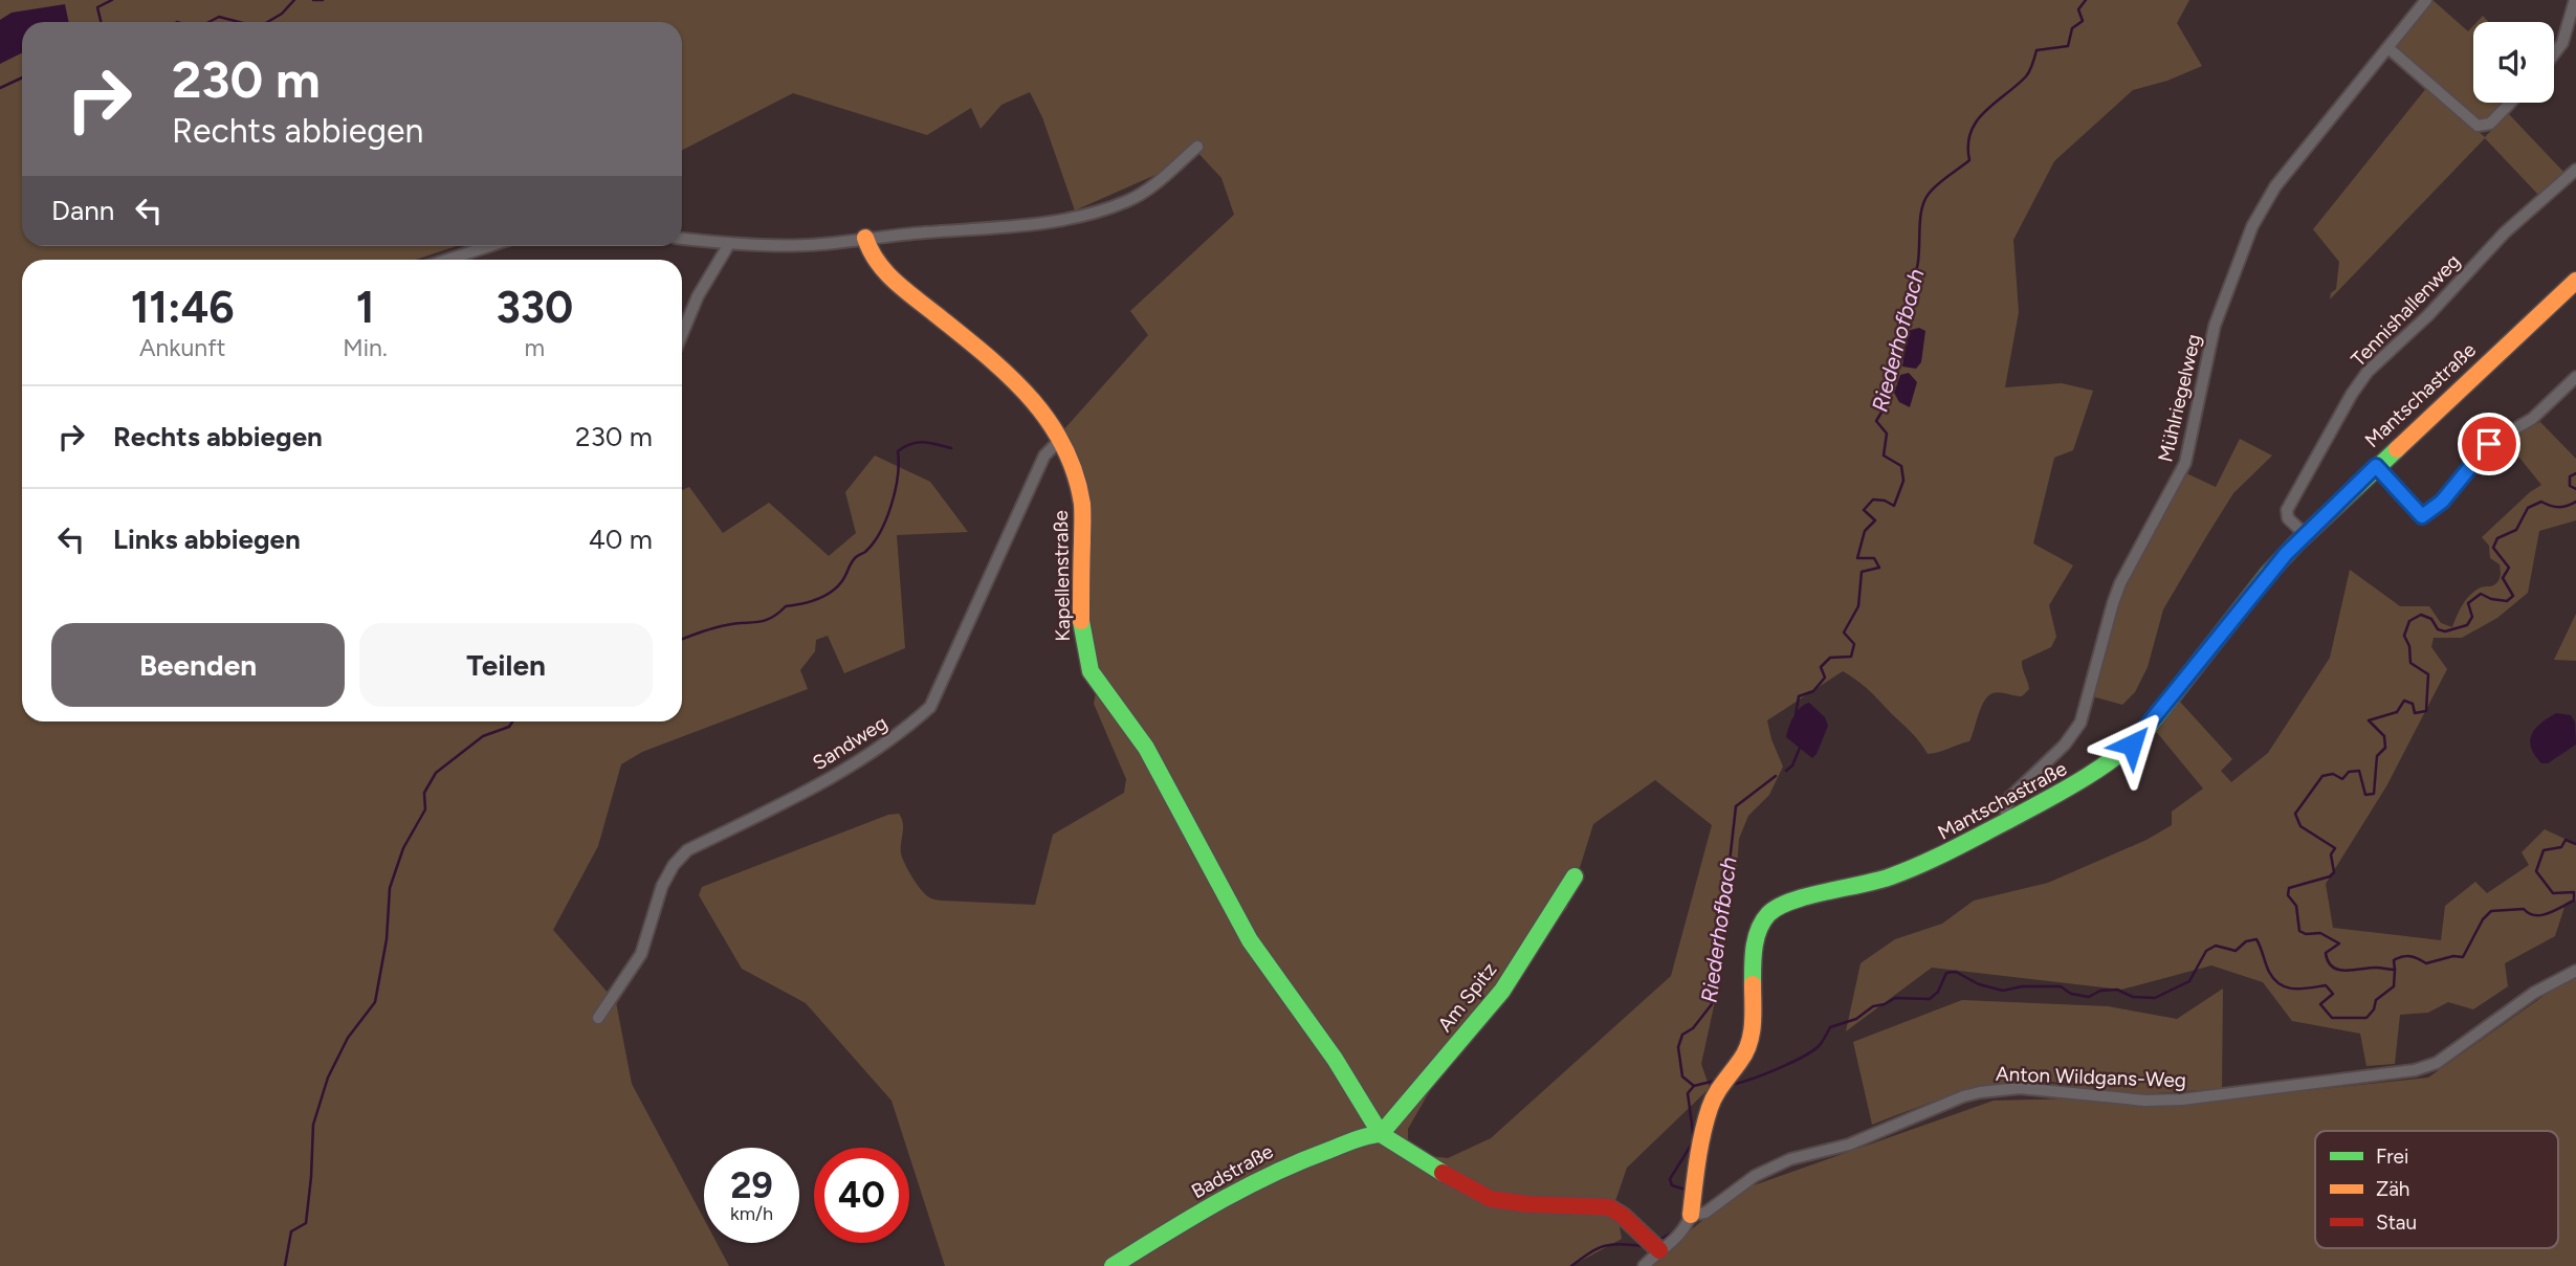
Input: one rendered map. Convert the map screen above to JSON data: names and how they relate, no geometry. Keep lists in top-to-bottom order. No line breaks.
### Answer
{"streets":{"street":["Tennishallenweg","Mantschastraße","Mühlriegelweg","Kapellenstraße","Sandweg","Am Spitz","Anton Wildgans-Weg","Badstraße"]},"crossings":[["Tennishallenweg","Mantschastraße"],["Mantschastraße","Mühlriegelweg"],["Mantschastraße","Kapellenstraße"],["Mantschastraße","Anton Wildgans-Weg"],["Kapellenstraße","Sandweg"],["Kapellenstraße","Am Spitz"],["Kapellenstraße","Badstraße"],["Am Spitz","Badstraße"]],"water":["Riederhofbach"],"legend":["Frei","Zäh","Stau"],"page":{"turn":["230 m","Rechts abbiegen"],"then":"Dann","eta":["11:46","Ankunft","1","Min.","330","m"],"list":[{"name":"Rechts abbiegen","value":"230 m"},{"name":"Links abbiegen","value":"40 m"}],"buttons":["Beenden","Teilen"],"speed":"29 km/h","limit":"40"}}
